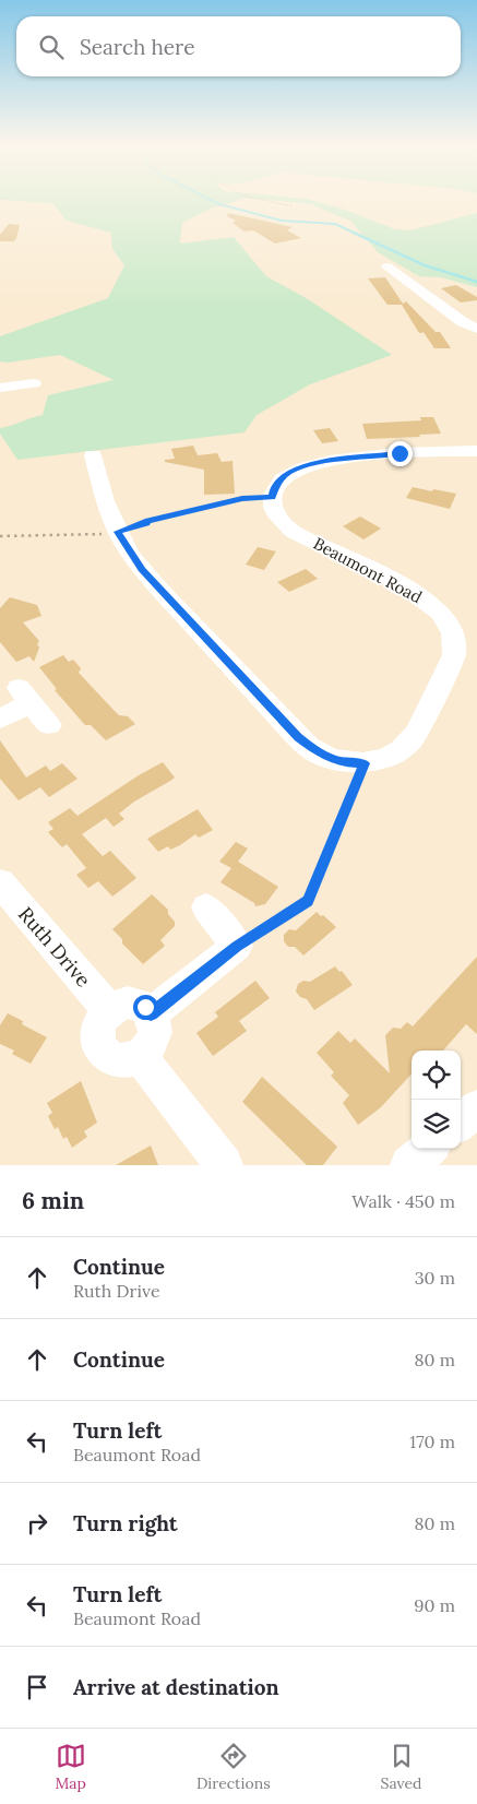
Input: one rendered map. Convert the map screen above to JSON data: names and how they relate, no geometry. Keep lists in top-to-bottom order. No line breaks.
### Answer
{"streets":{"street":["Beaumont Road","Ruth Drive"]},"page":{"search":"Search here","heading":["6 min","Walk · 450 m"],"list":[["Continue","Ruth Drive","30 m"],["Continue","80 m"],["Turn left","Beaumont Road","170 m"],["Turn right","80 m"],["Turn left","Beaumont Road","90 m"],"Arrive at destination"],"nav":["Map","Directions","Saved"]}}
